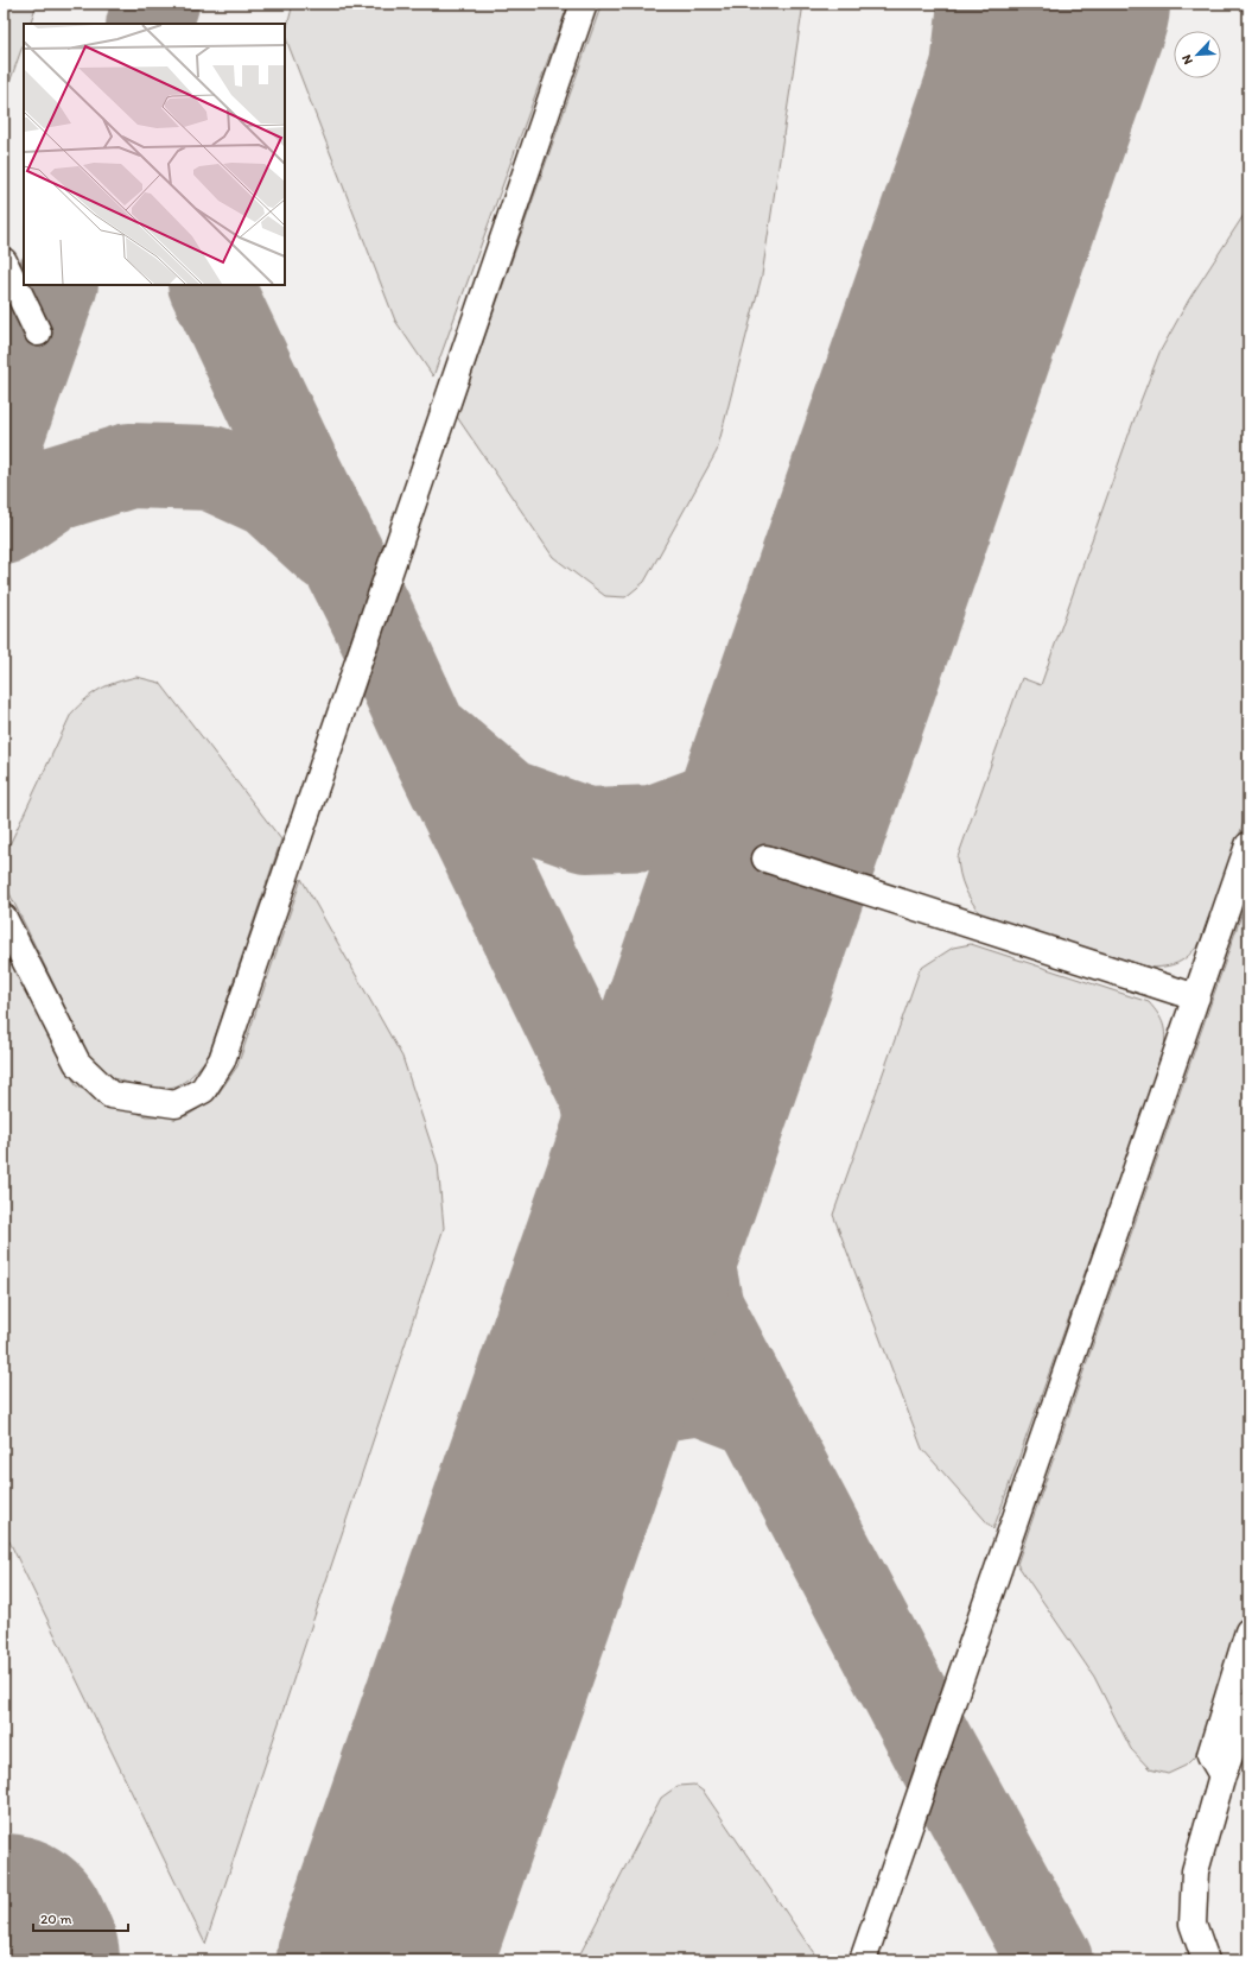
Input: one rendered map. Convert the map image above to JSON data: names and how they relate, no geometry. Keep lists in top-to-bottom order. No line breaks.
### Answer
{"scale_bar":"20 m","north":"bottom left"}
